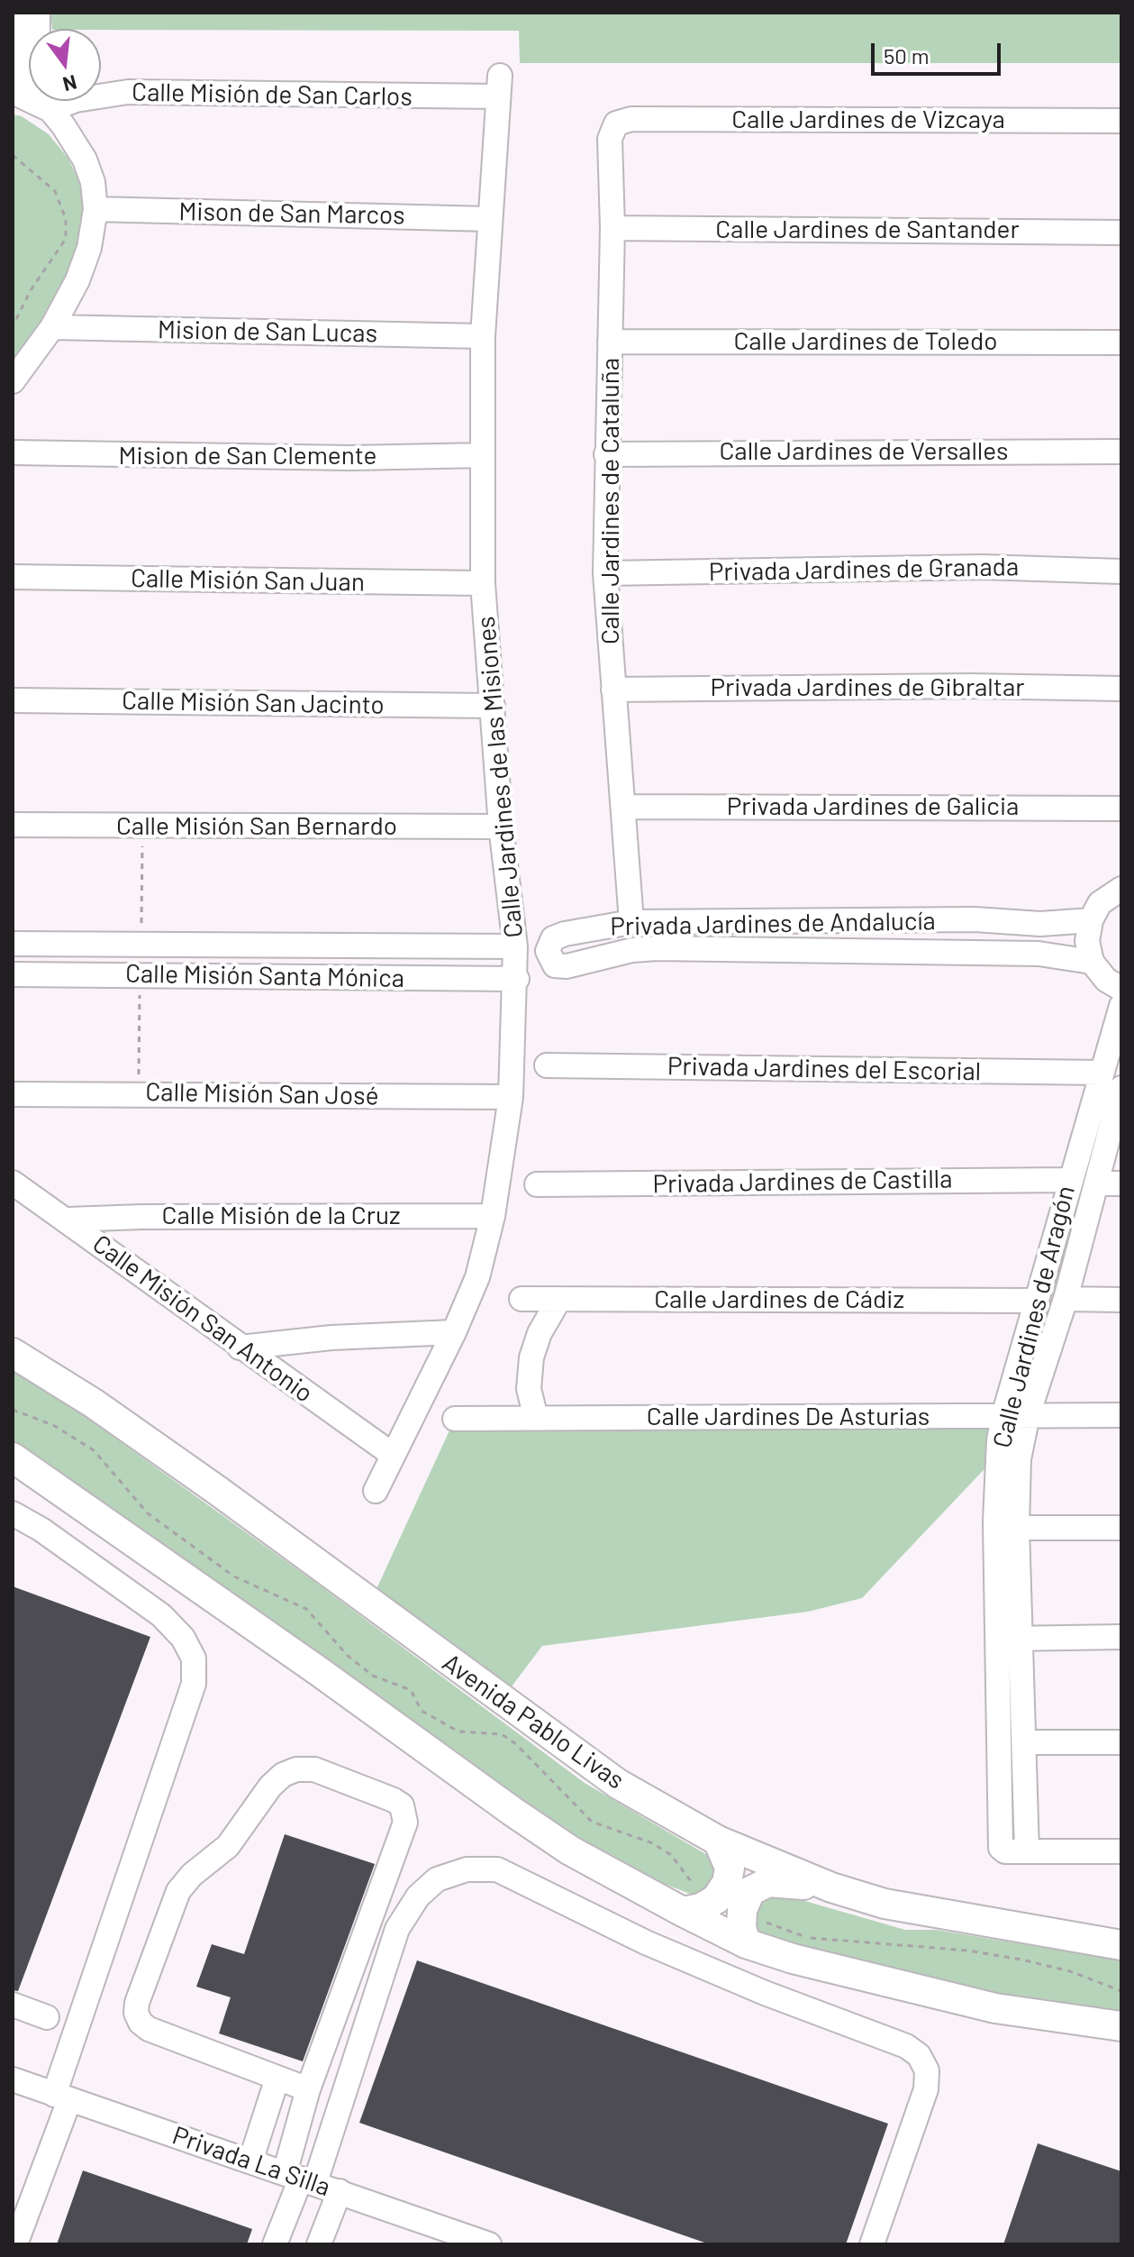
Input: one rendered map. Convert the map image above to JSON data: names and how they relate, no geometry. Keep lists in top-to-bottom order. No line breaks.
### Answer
{"streets":{"main road":["Avenida Pablo Livas"],"street":["Calle Misión de San Carlos","Calle Jardines de Vizcaya","Mison de San Marcos","Calle Jardines de Santander","Mision de San Lucas","Calle Jardines de Toledo","Calle Jardines de Versalles","Mision de San Clemente","Calle Jardines de Cataluña","Privada Jardines de Granada","Calle Misión San Juan","Privada Jardines de Gibraltar","Calle Misión San Jacinto","Calle Jardines de las Misiones","Privada Jardines de Galicia","Calle Misión San Bernardo","Privada Jardines de Andalucía","Calle Misión Santa Mónica","Privada Jardines del Escorial","Calle Misión San José","Privada Jardines de Castilla","Calle Misión de la Cruz","Calle Jardines de Cádiz","Calle Jardines de Aragón","Calle Misión San Antonio","Calle Jardines De Asturias","Privada La Silla"]},"crossings":[["Calle Misión de San Carlos","Calle Jardines de las Misiones"],["Calle Jardines de Vizcaya","Calle Jardines de Cataluña"],["Mison de San Marcos","Calle Jardines de las Misiones"],["Calle Jardines de Santander","Calle Jardines de Cataluña"],["Mision de San Lucas","Calle Jardines de las Misiones"],["Calle Jardines de Toledo","Calle Jardines de Cataluña"],["Calle Jardines de Versalles","Calle Jardines de Cataluña"],["Mision de San Clemente","Calle Jardines de las Misiones"],["Calle Jardines de Cataluña","Privada Jardines de Granada"],["Calle Jardines de Cataluña","Privada Jardines de Gibraltar"],["Calle Jardines de Cataluña","Privada Jardines de Galicia"],["Calle Jardines de Cataluña","Privada Jardines de Andalucía"],["Calle Misión San Juan","Calle Jardines de las Misiones"],["Calle Misión San Jacinto","Calle Jardines de las Misiones"],["Calle Jardines de las Misiones","Calle Misión San Bernardo"],["Calle Jardines de las Misiones","Calle Misión Santa Mónica"],["Calle Jardines de las Misiones","Calle Misión San José"],["Calle Jardines de las Misiones","Calle Misión de la Cruz"],["Calle Jardines de las Misiones","Calle Misión San Antonio"],["Privada Jardines del Escorial","Calle Jardines de Aragón"],["Privada Jardines de Castilla","Calle Jardines de Aragón"],["Calle Misión de la Cruz","Calle Misión San Antonio"],["Calle Jardines de Cádiz","Calle Jardines de Aragón"],["Calle Jardines de Aragón","Calle Jardines De Asturias"]],"scale_bar":"50 m","north":"bottom"}
